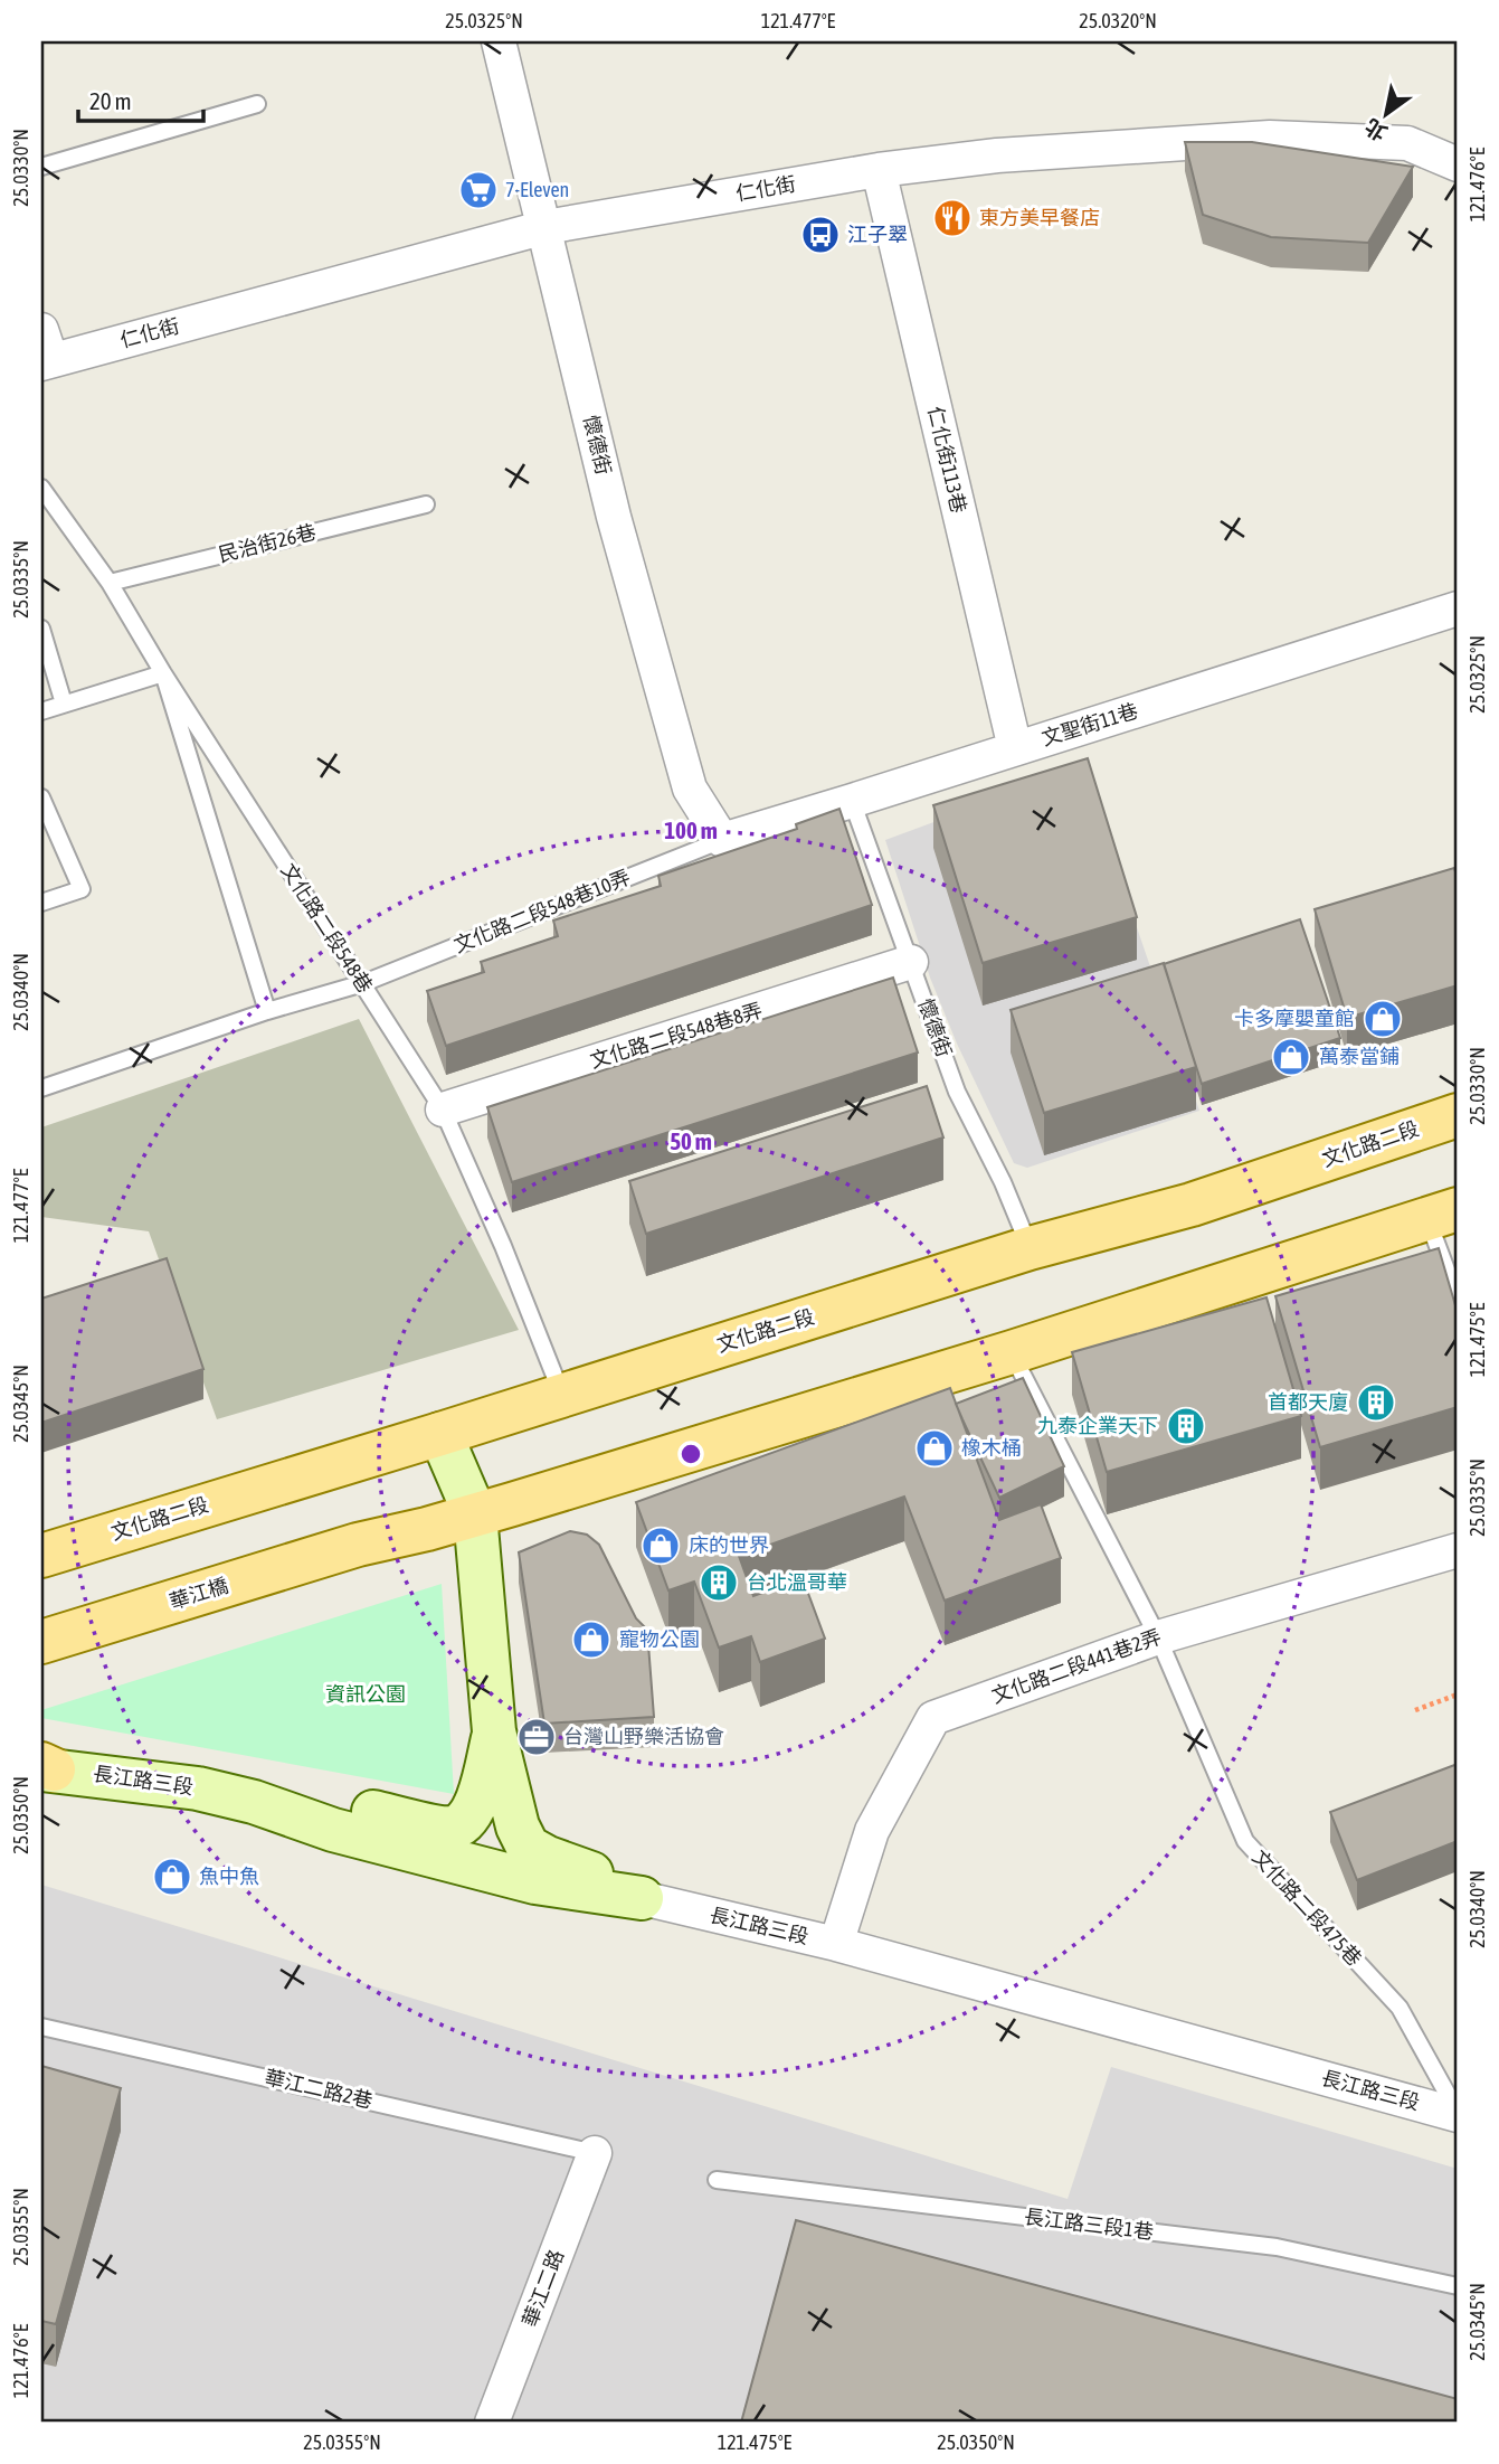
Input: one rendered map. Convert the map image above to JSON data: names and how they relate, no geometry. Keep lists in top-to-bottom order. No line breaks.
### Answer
{"streets":{"main road":["文化路二段","華江橋"],"street":["仁化街","懷德街","仁化街113巷","文聖街11巷","文化路二段548巷8弄","文化路二段441巷2弄","長江路三段","華江二路"],"lane":["民治街26巷","文化路二段548巷10弄","文化路二段548巷","文化路二段475巷","華江二路2巷","長江路三段1巷"]},"crossings":[["仁化街","懷德街"],["仁化街","仁化街113巷"],["懷德街","文聖街11巷"],["懷德街","文化路二段548巷10弄"],["懷德街","文化路二段548巷8弄"],["懷德街","文化路二段"],["仁化街113巷","文聖街11巷"],["民治街26巷","文化路二段548巷"],["文聖街11巷","文化路二段548巷10弄"],["文化路二段548巷10弄","文化路二段548巷"],["文化路二段548巷","文化路二段548巷8弄"],["文化路二段548巷","文化路二段"],["文化路二段441巷2弄","長江路三段"],["文化路二段441巷2弄","文化路二段475巷"],["長江路三段","文化路二段475巷"],["華江二路2巷","華江二路"]],"parks":["資訊公園"],"places":{"supermarket":["7-Eleven"],"restaurant":["東方美早餐店"],"bus stop":["江子翠"],"shop":["卡多摩嬰童館","萬泰當鋪","橡木桶","床的世界","寵物公園","魚中魚"],"building":["首都天廈","九泰企業天下","台北溫哥華"],"office":["台灣山野樂活協會"]},"scale_bar":"20 m","north":"bottom left","coordinates":["25.0325°N","121.477°E","25.0320°N","25.0330°N","121.476°E","25.0335°N","25.0340°N","121.475°E","25.0345°N","25.0350°N","25.0355°N"],"rings":["100 m","50 m"]}
